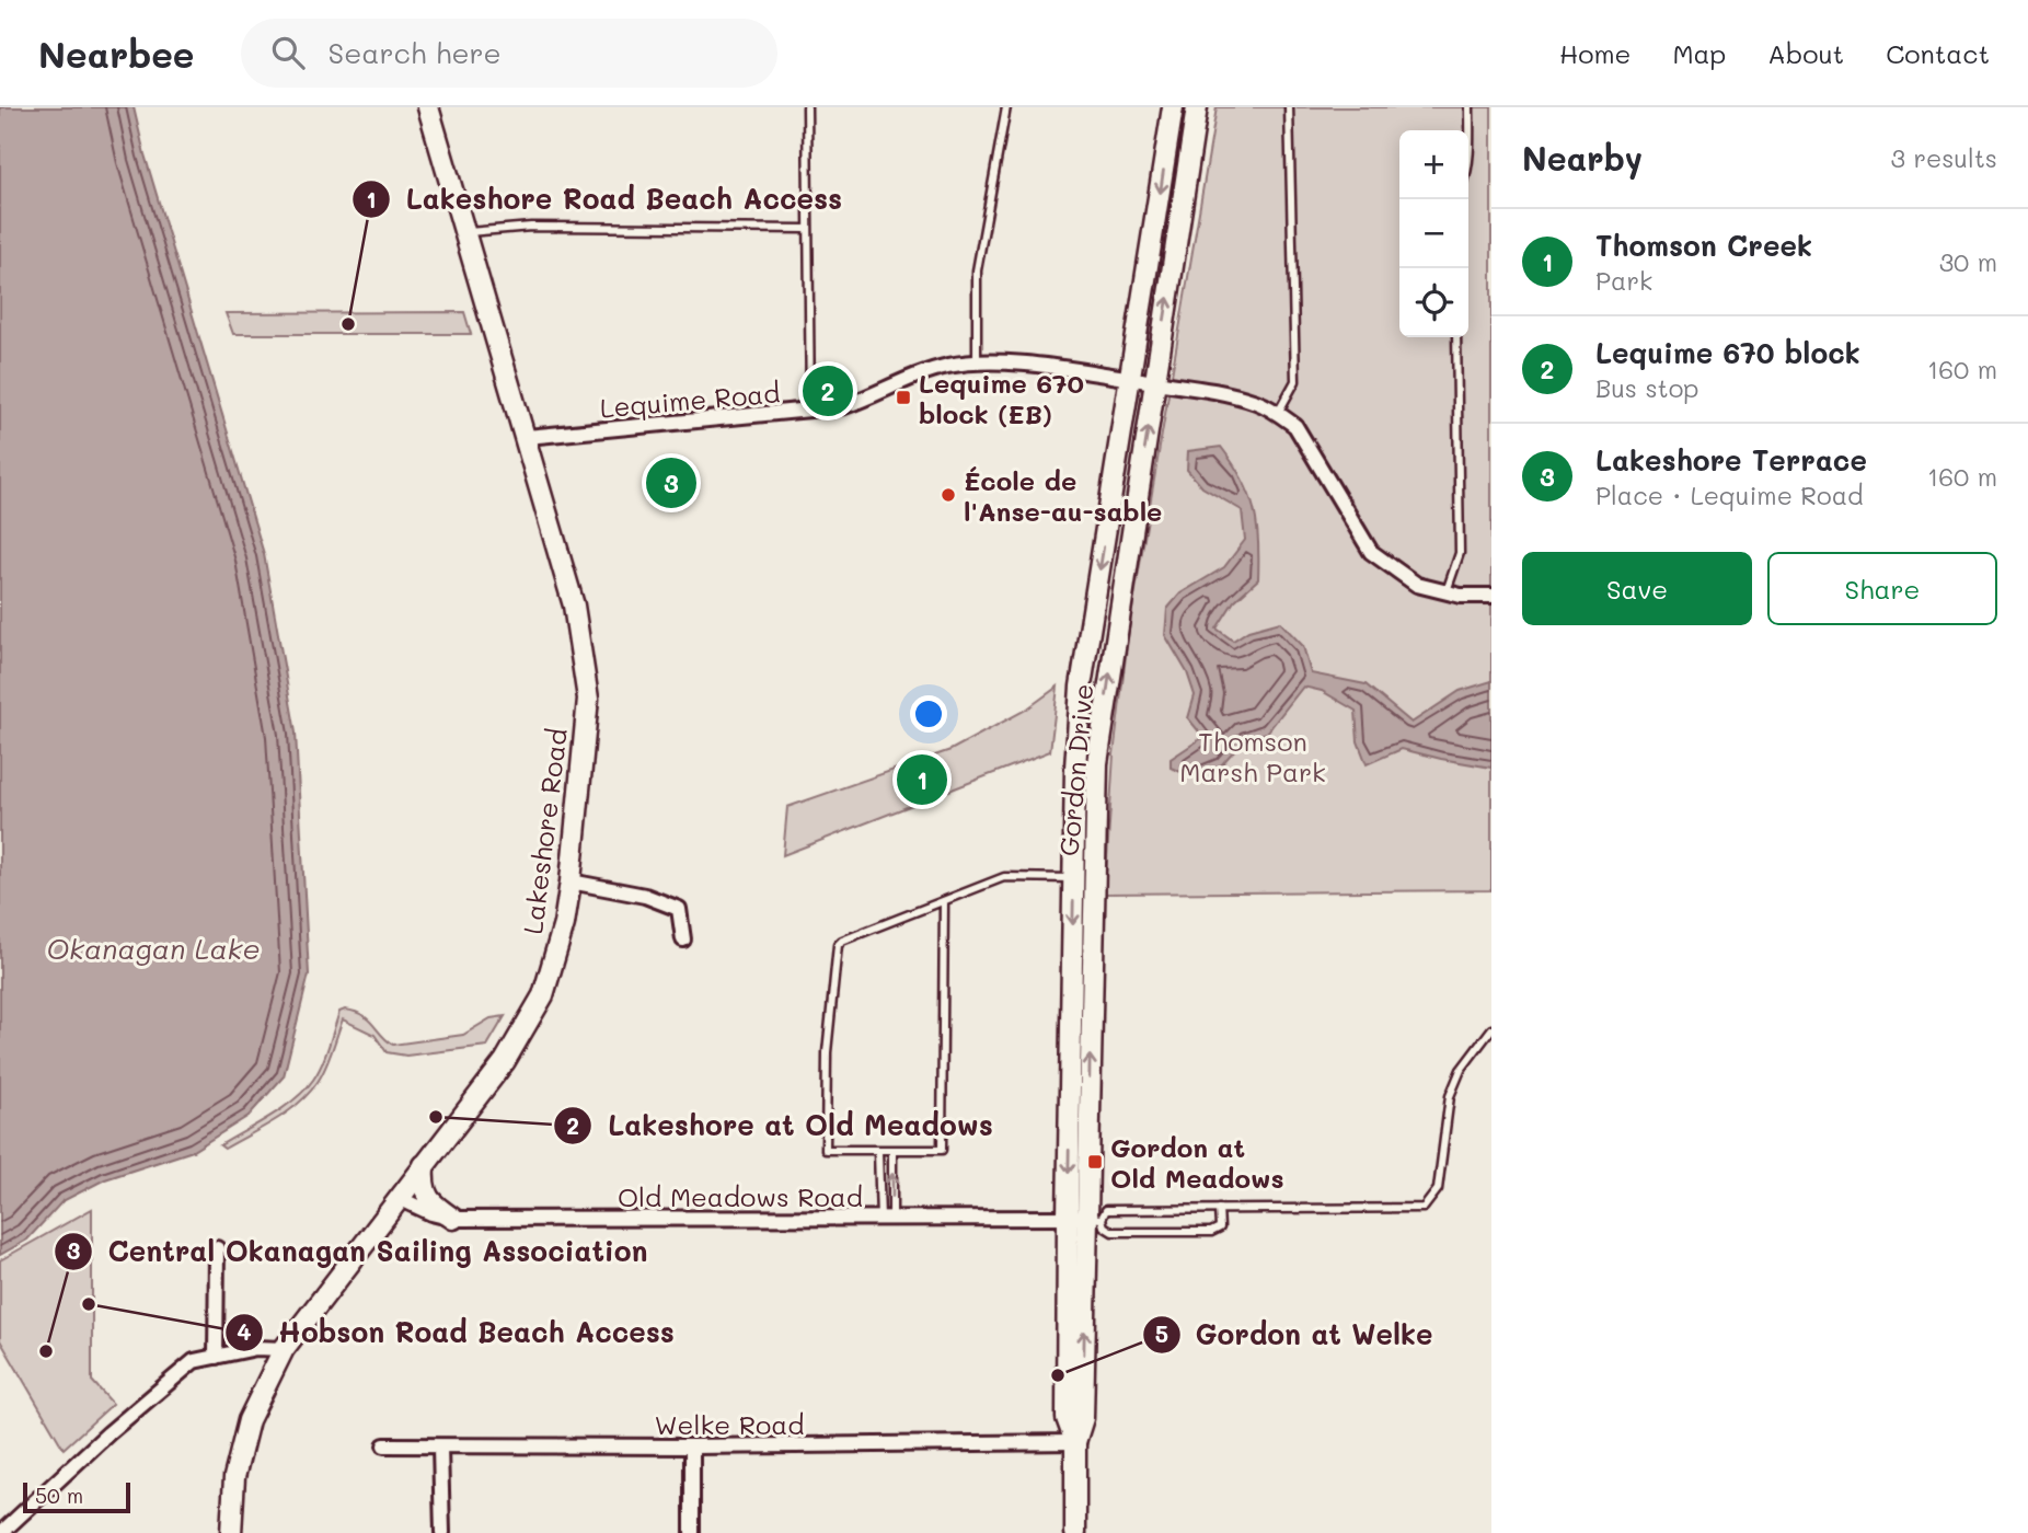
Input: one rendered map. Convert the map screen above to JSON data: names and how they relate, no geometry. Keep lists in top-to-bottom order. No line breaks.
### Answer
{"streets":{"main road":["Gordon Drive","Lakeshore Road"],"street":["Lequime Road","Old Meadows Road","Welke Road"]},"crossings":[["Lequime Road","Gordon Drive"],["Lequime Road","Lakeshore Road"],["Gordon Drive","Old Meadows Road"],["Gordon Drive","Welke Road"],["Lakeshore Road","Old Meadows Road"]],"water":["Okanagan Lake"],"parks":["Thomson Marsh Park"],"places":{"other":["Lakeshore Road Beach Access","École de l'Anse-au-sable","Lakeshore at Old Meadows","Hobson Road Beach Access","Central Okanagan Sailing Association","Gordon at Welke"],"transit":["Lequime 670 block (EB)","Gordon at Old Meadows"]},"scale_bar":"50 m","page":{"header":"Nearbee","search":"Search here","nav":["Home","Map","About","Contact"],"heading":["Nearby","3 results"],"map_buttons":["+","−"],"list":[{"mark":"1","name":"Thomson Creek","note":"Park","value":"30 m"},{"mark":"2","name":"Lequime 670 block","note":"Bus stop","value":"160 m"},{"mark":"3","name":"Lakeshore Terrace","note":"Place · Lequime Road","value":"160 m"}],"pins":["2","3","1"],"buttons":["Save","Share"],"scale":"50 m"}}
